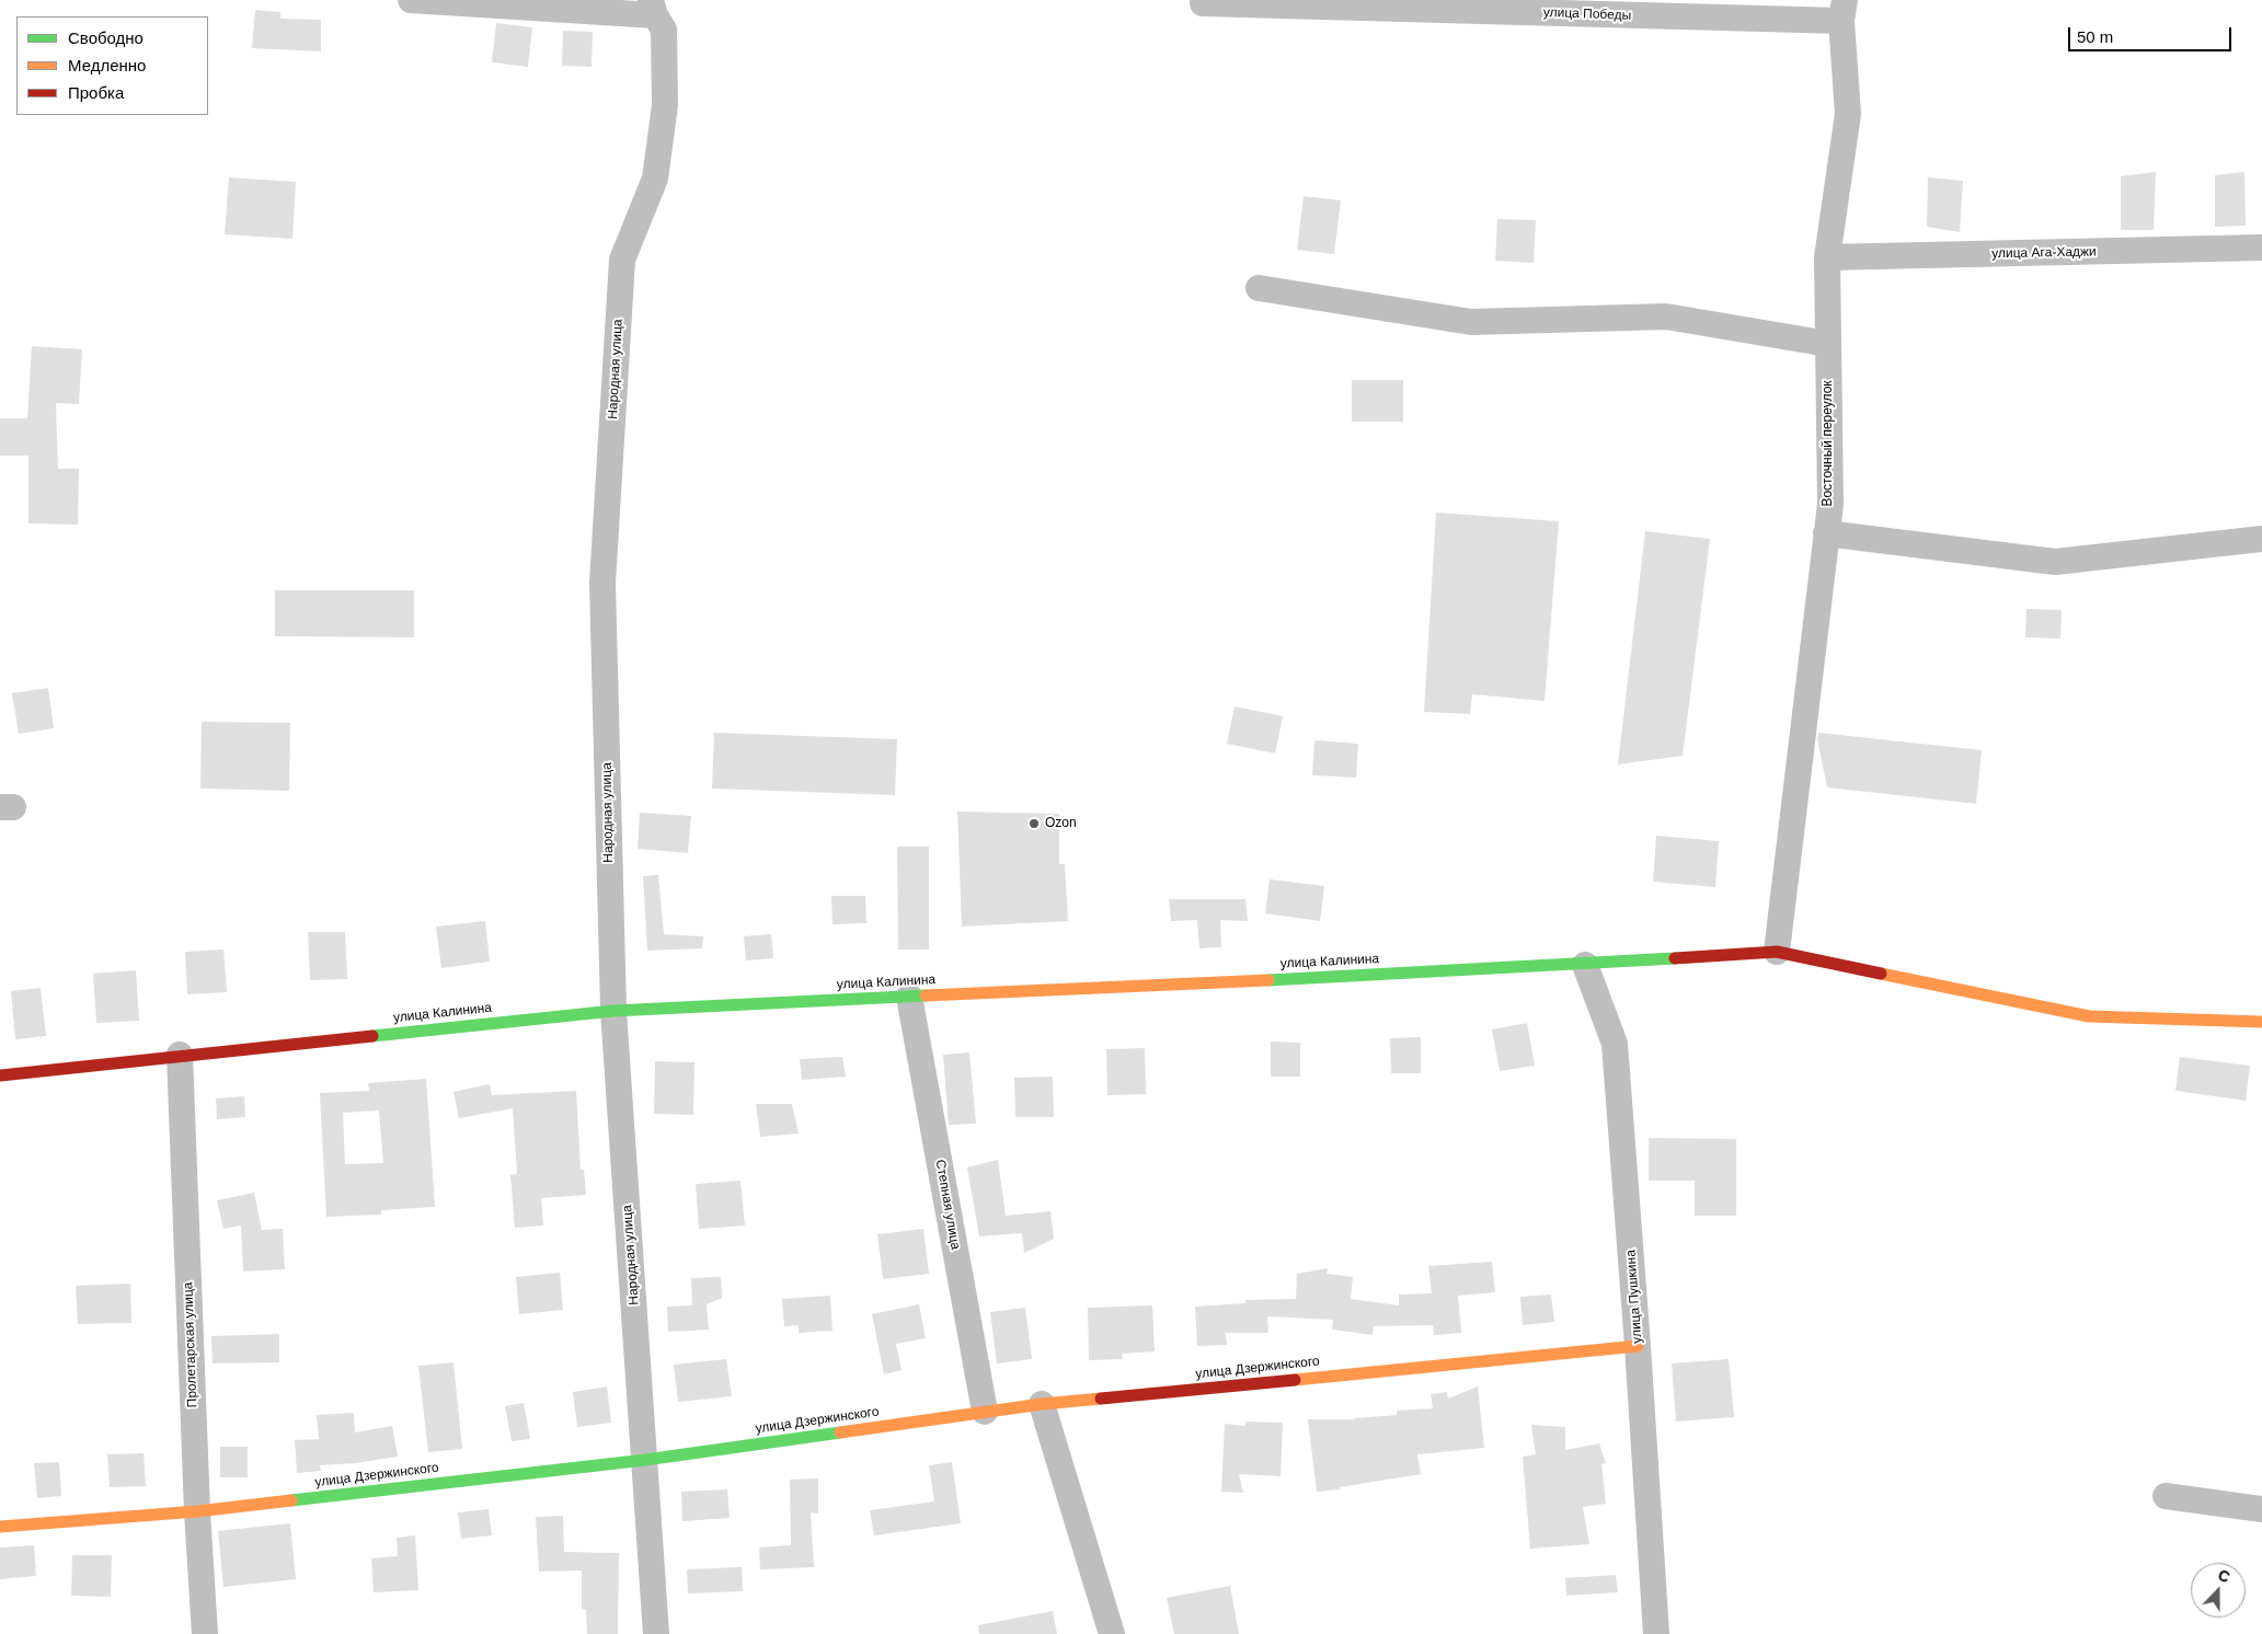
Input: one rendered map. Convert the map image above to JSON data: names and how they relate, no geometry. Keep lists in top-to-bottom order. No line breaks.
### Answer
{"streets":{"street":["улица Победы","улица Ага-Хаджи","Народная улица","Восточный переулок","улица Калинина","Степная улица","улица Пушкина","Пролетарская улица","улица Дзержинского"]},"crossings":[["улица Победы","Восточный переулок"],["улица Ага-Хаджи","Восточный переулок"],["Народная улица","улица Калинина"],["Народная улица","улица Дзержинского"],["Восточный переулок","улица Калинина"],["улица Калинина","Степная улица"],["улица Калинина","улица Пушкина"],["улица Калинина","Пролетарская улица"],["Степная улица","улица Дзержинского"],["улица Пушкина","улица Дзержинского"],["Пролетарская улица","улица Дзержинского"]],"places":["Ozon"],"legend":["Свободно","Медленно","Пробка"],"scale_bar":"50 m","north":"top"}
